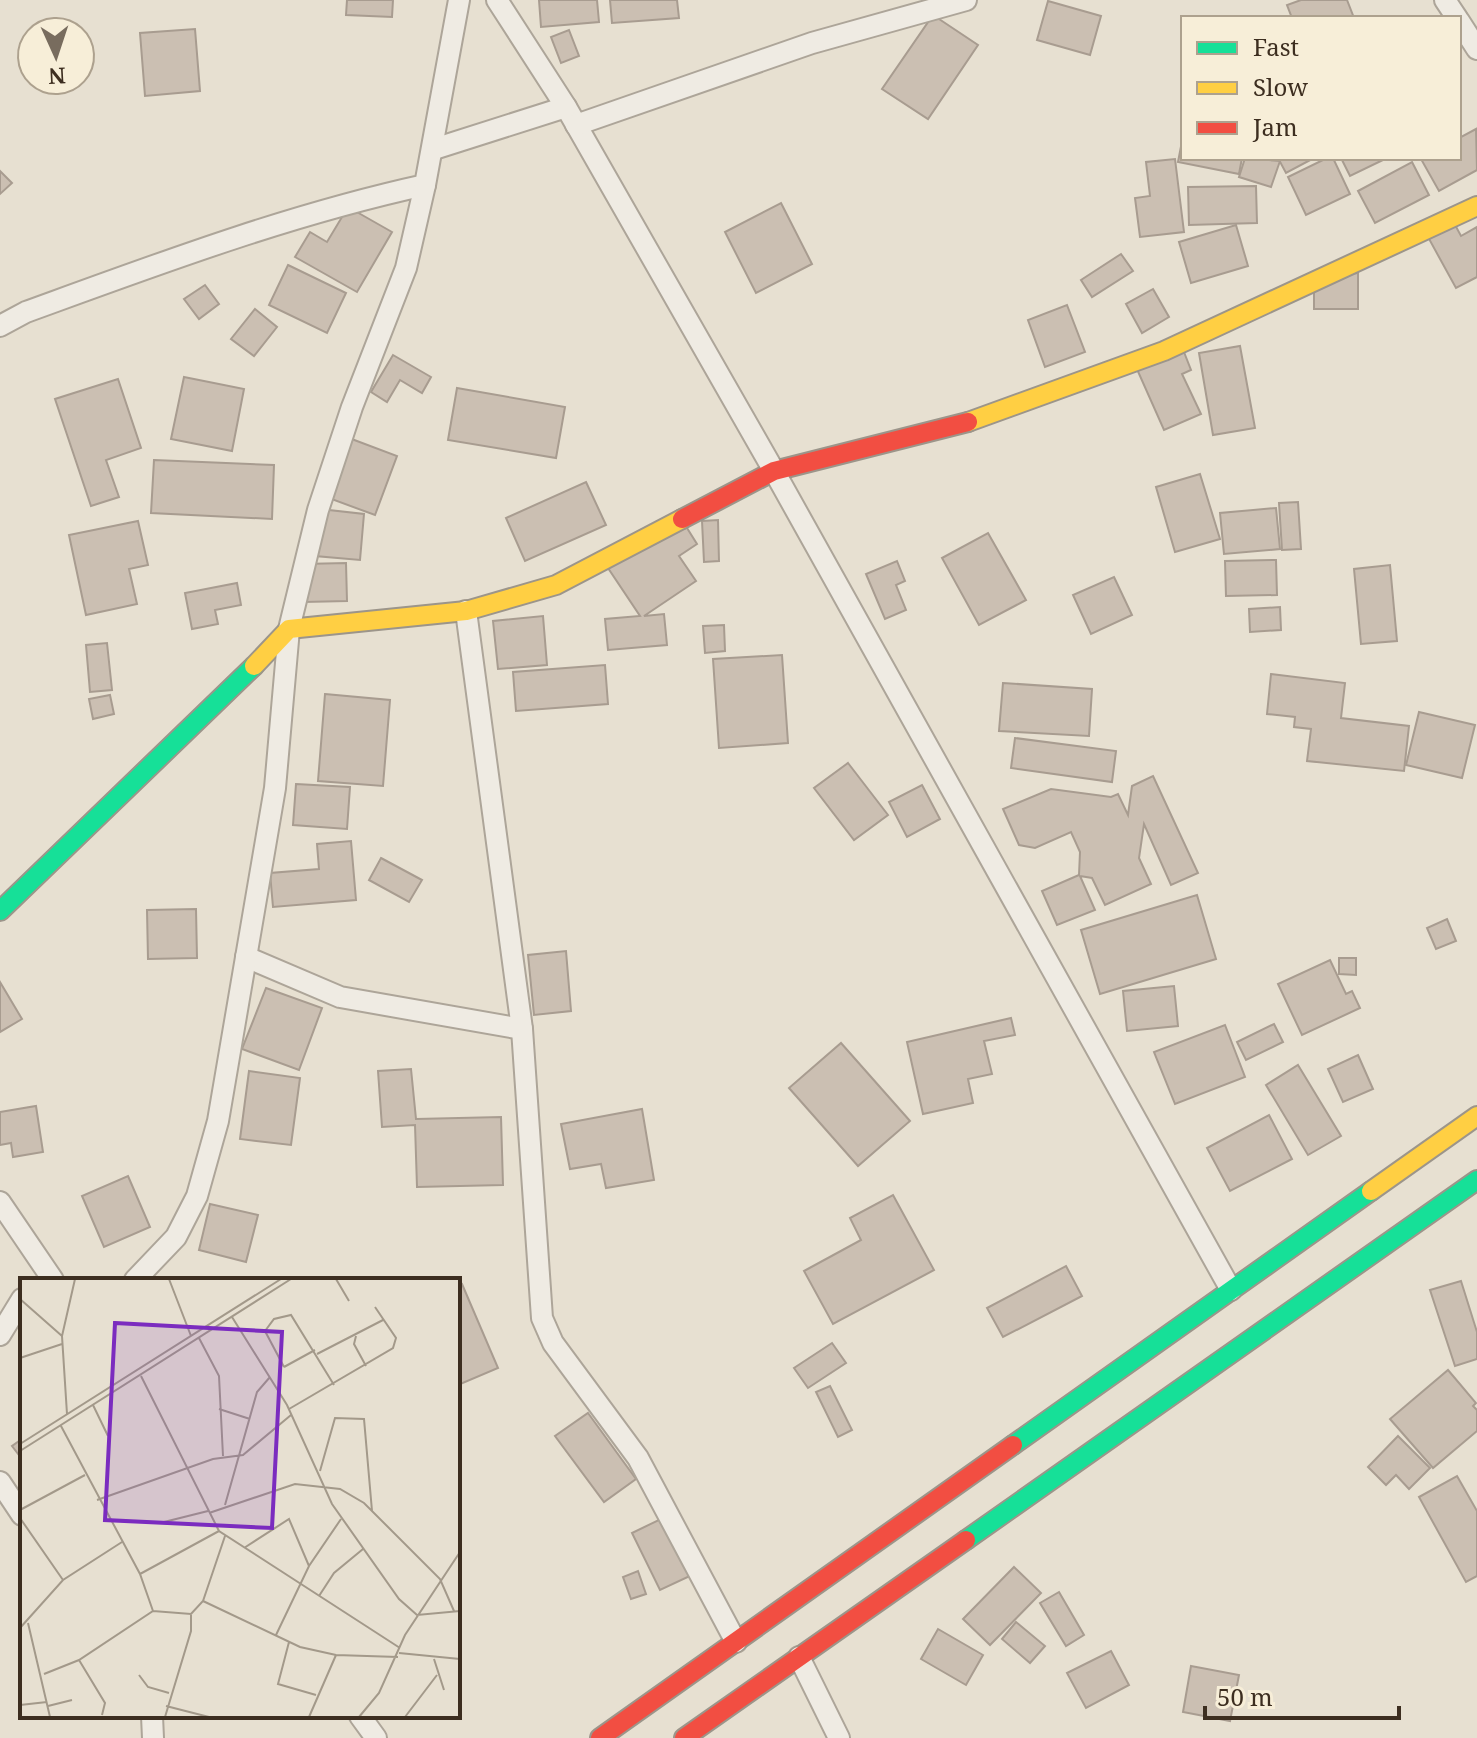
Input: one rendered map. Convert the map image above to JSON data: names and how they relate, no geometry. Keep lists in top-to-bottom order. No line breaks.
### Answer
{"legend":["Fast","Slow","Jam"],"scale_bar":"50 m","north":"bottom"}
